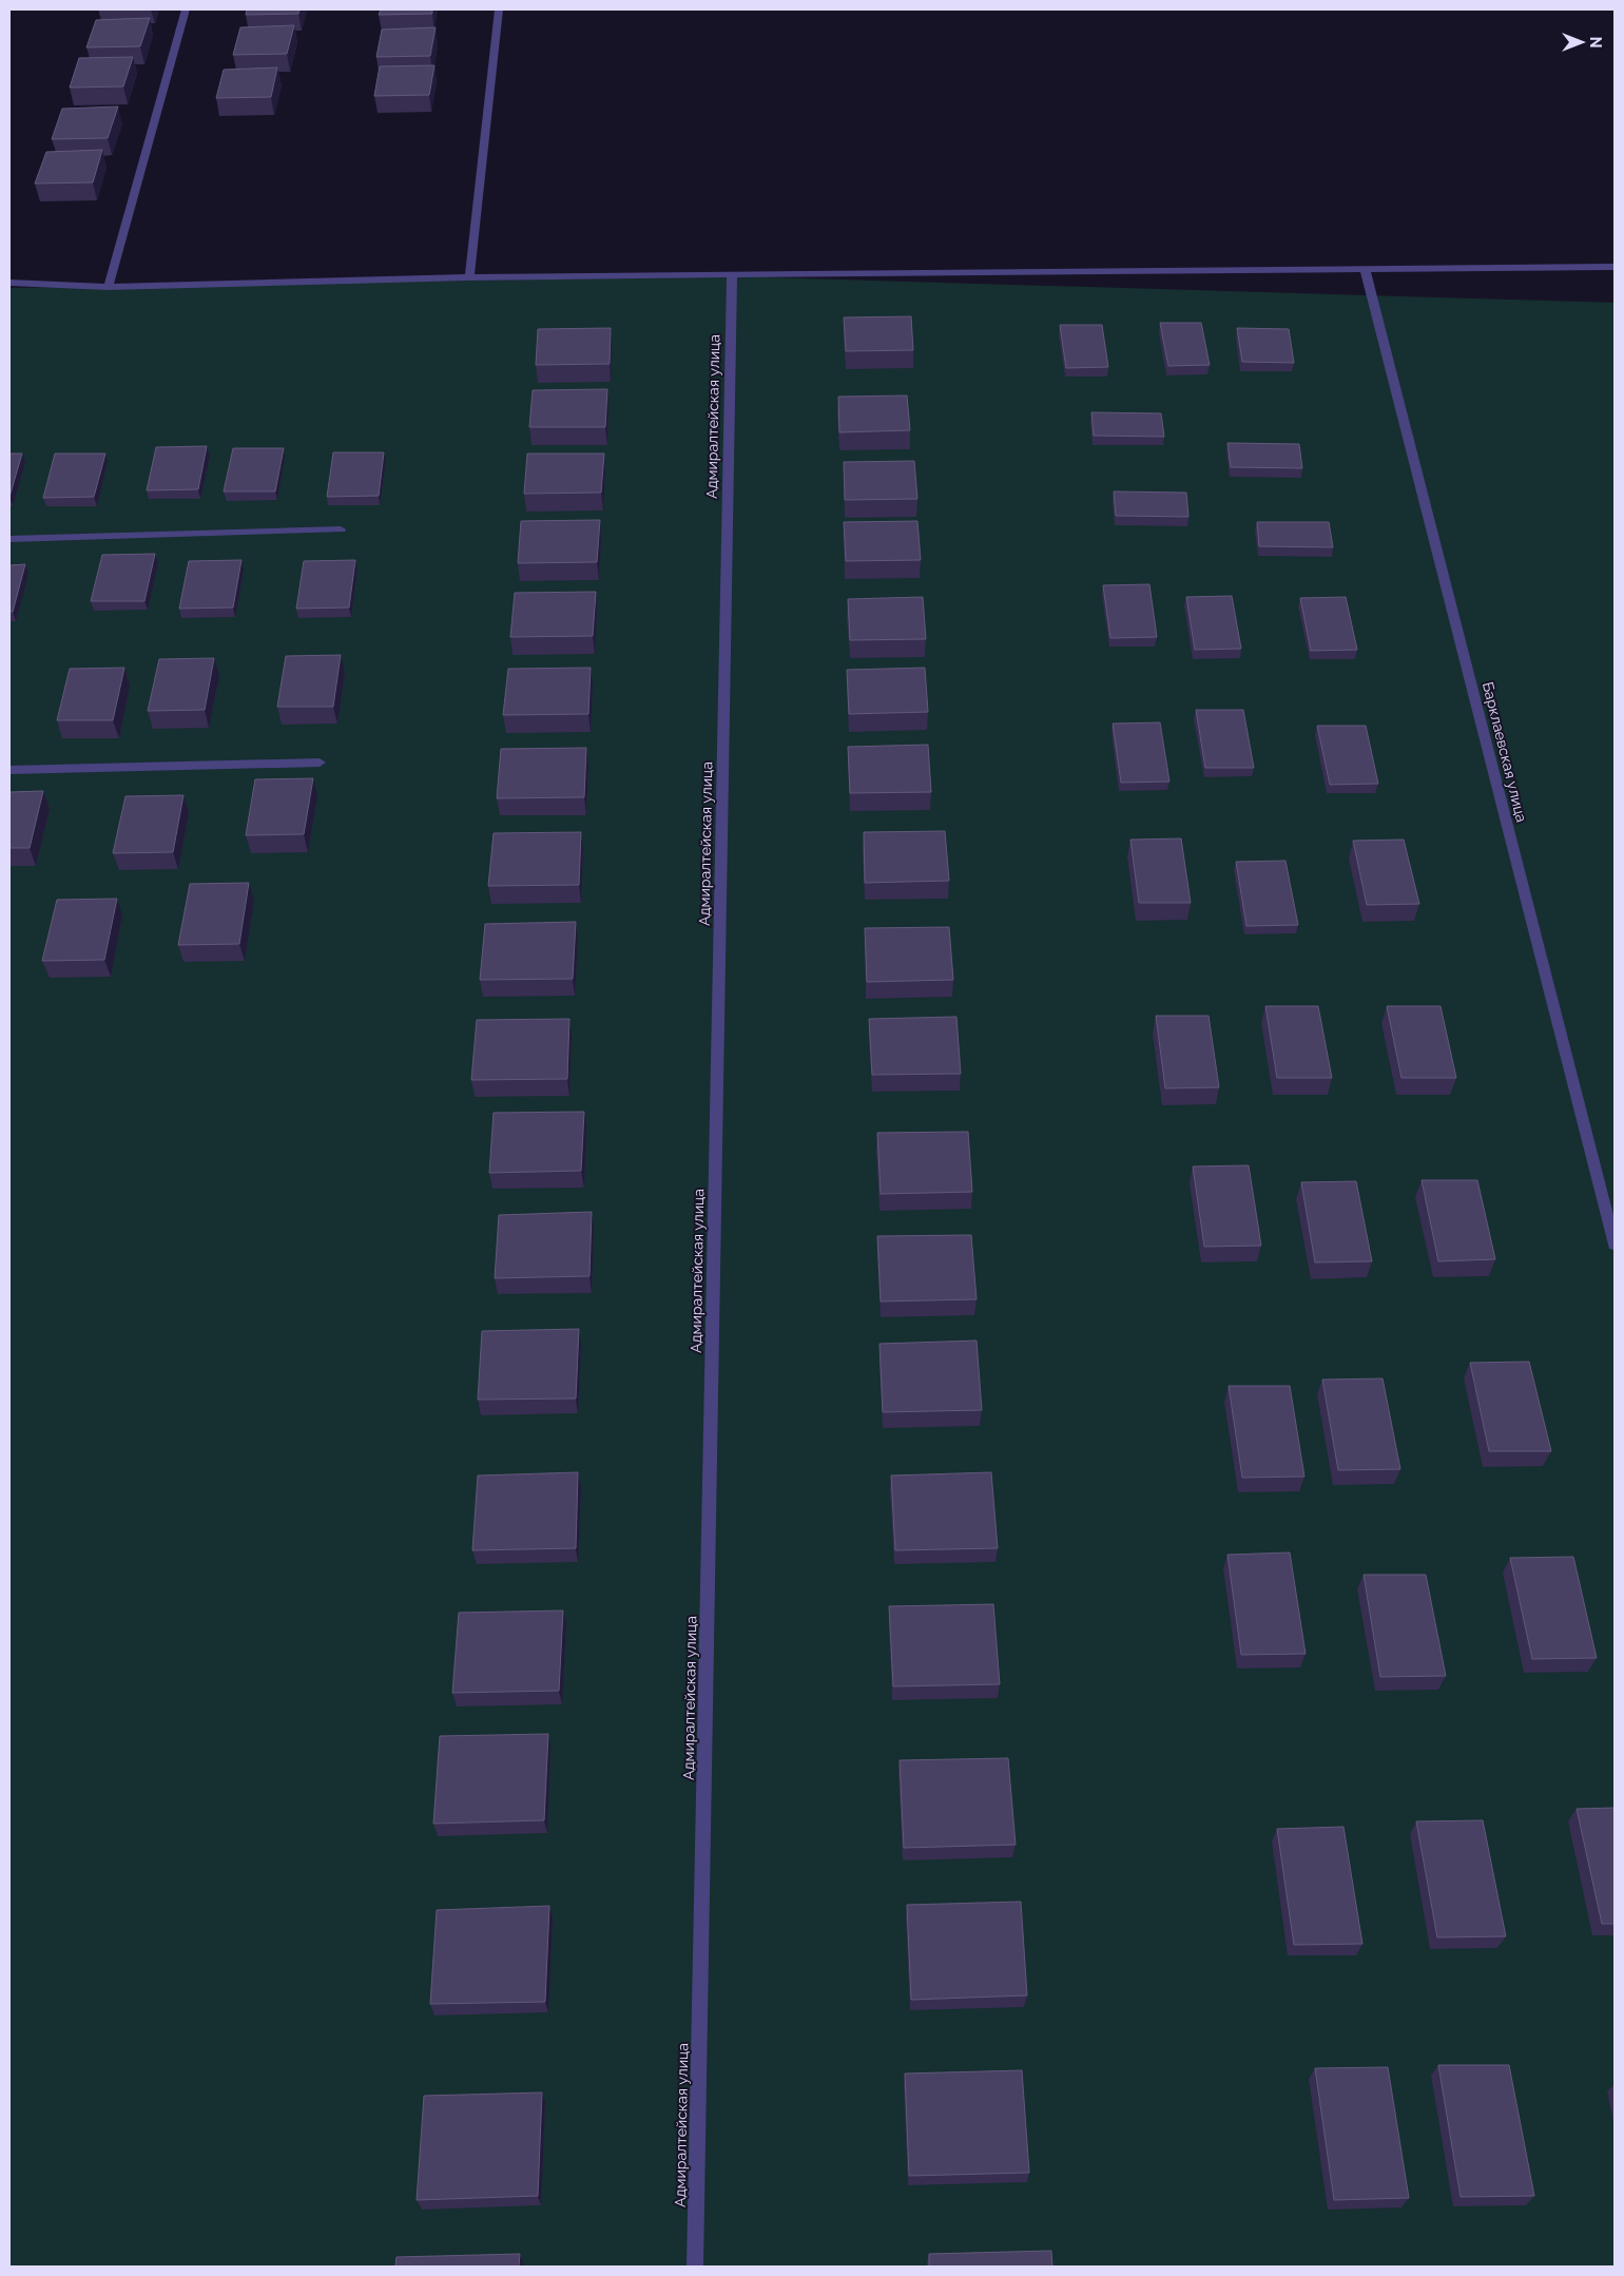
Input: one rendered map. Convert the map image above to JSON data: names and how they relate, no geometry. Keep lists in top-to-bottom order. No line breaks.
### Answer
{"streets":{"street":["Адмиралтейская улица","Барклаевская улица"]},"north":"right"}
